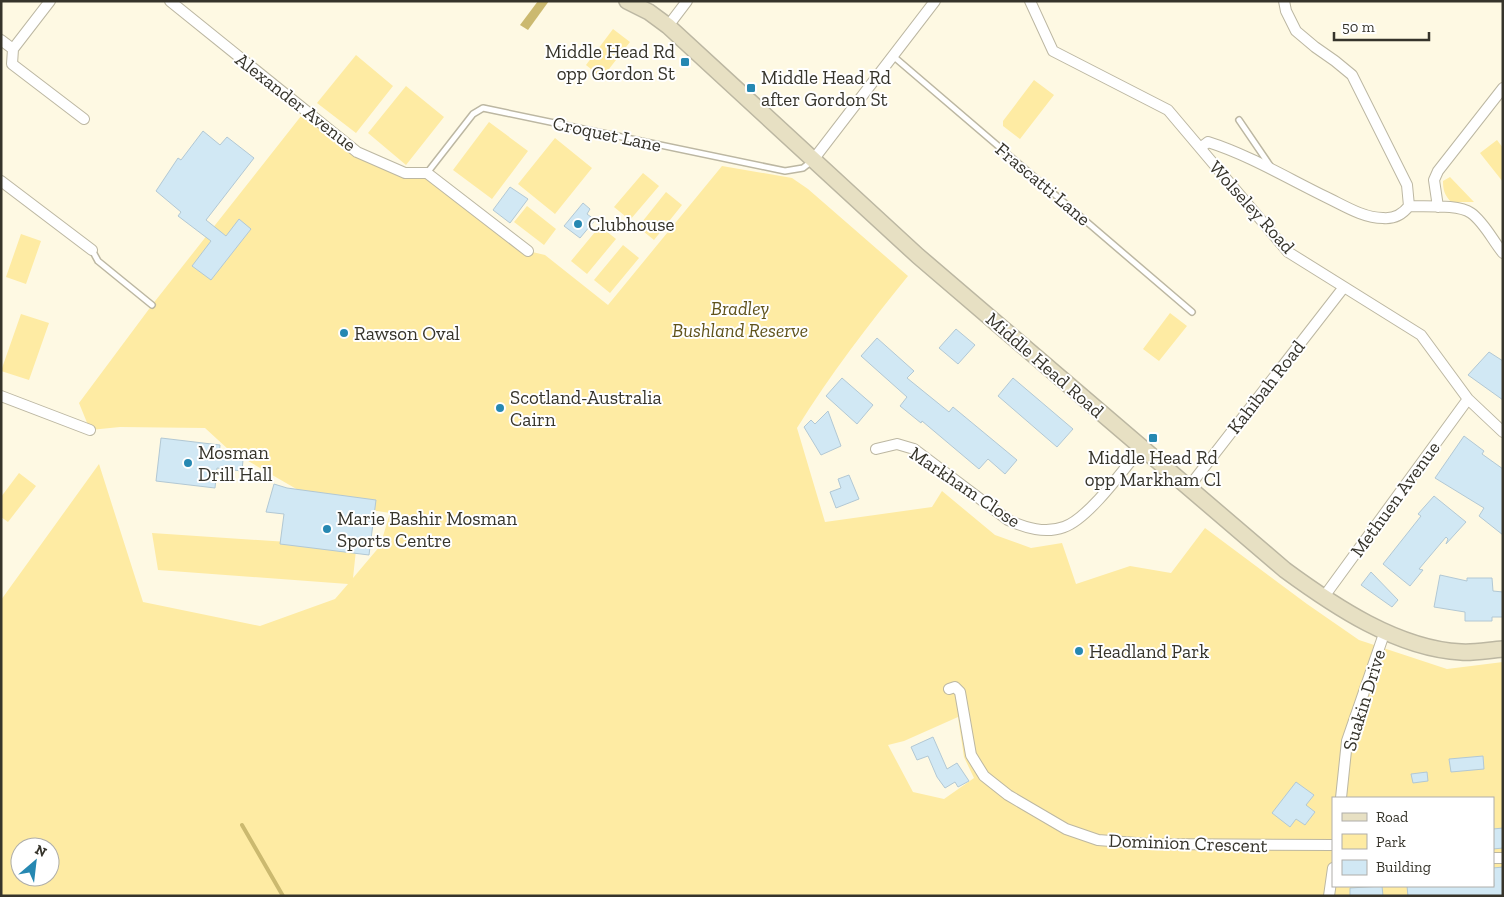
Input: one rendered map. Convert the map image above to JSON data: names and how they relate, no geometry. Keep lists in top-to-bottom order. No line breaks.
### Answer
{"streets":{"street":["Alexander Avenue","Wolseley Road","Middle Head Road","Kahibah Road","Markham Close","Methuen Avenue","Suakin Drive","Dominion Crescent"],"lane":["Croquet Lane","Frascatti Lane"]},"crossings":[["Alexander Avenue","Croquet Lane"],["Croquet Lane","Middle Head Road"],["Wolseley Road","Kahibah Road"],["Wolseley Road","Methuen Avenue"],["Middle Head Road","Kahibah Road"],["Middle Head Road","Markham Close"],["Middle Head Road","Methuen Avenue"],["Middle Head Road","Suakin Drive"]],"parks":["Bradley Bushland Reserve"],"places":{"transit":["Middle Head Rd opp Gordon St","Middle Head Rd after Gordon St","Middle Head Rd opp Markham Cl"],"other":["Clubhouse","Rawson Oval","Scotland-Australia Cairn","Mosman Drill Hall","Marie Bashir Mosman Sports Centre","Headland Park"]},"legend":["Road","Park","Building"],"scale_bar":"50 m","north":"top right"}
